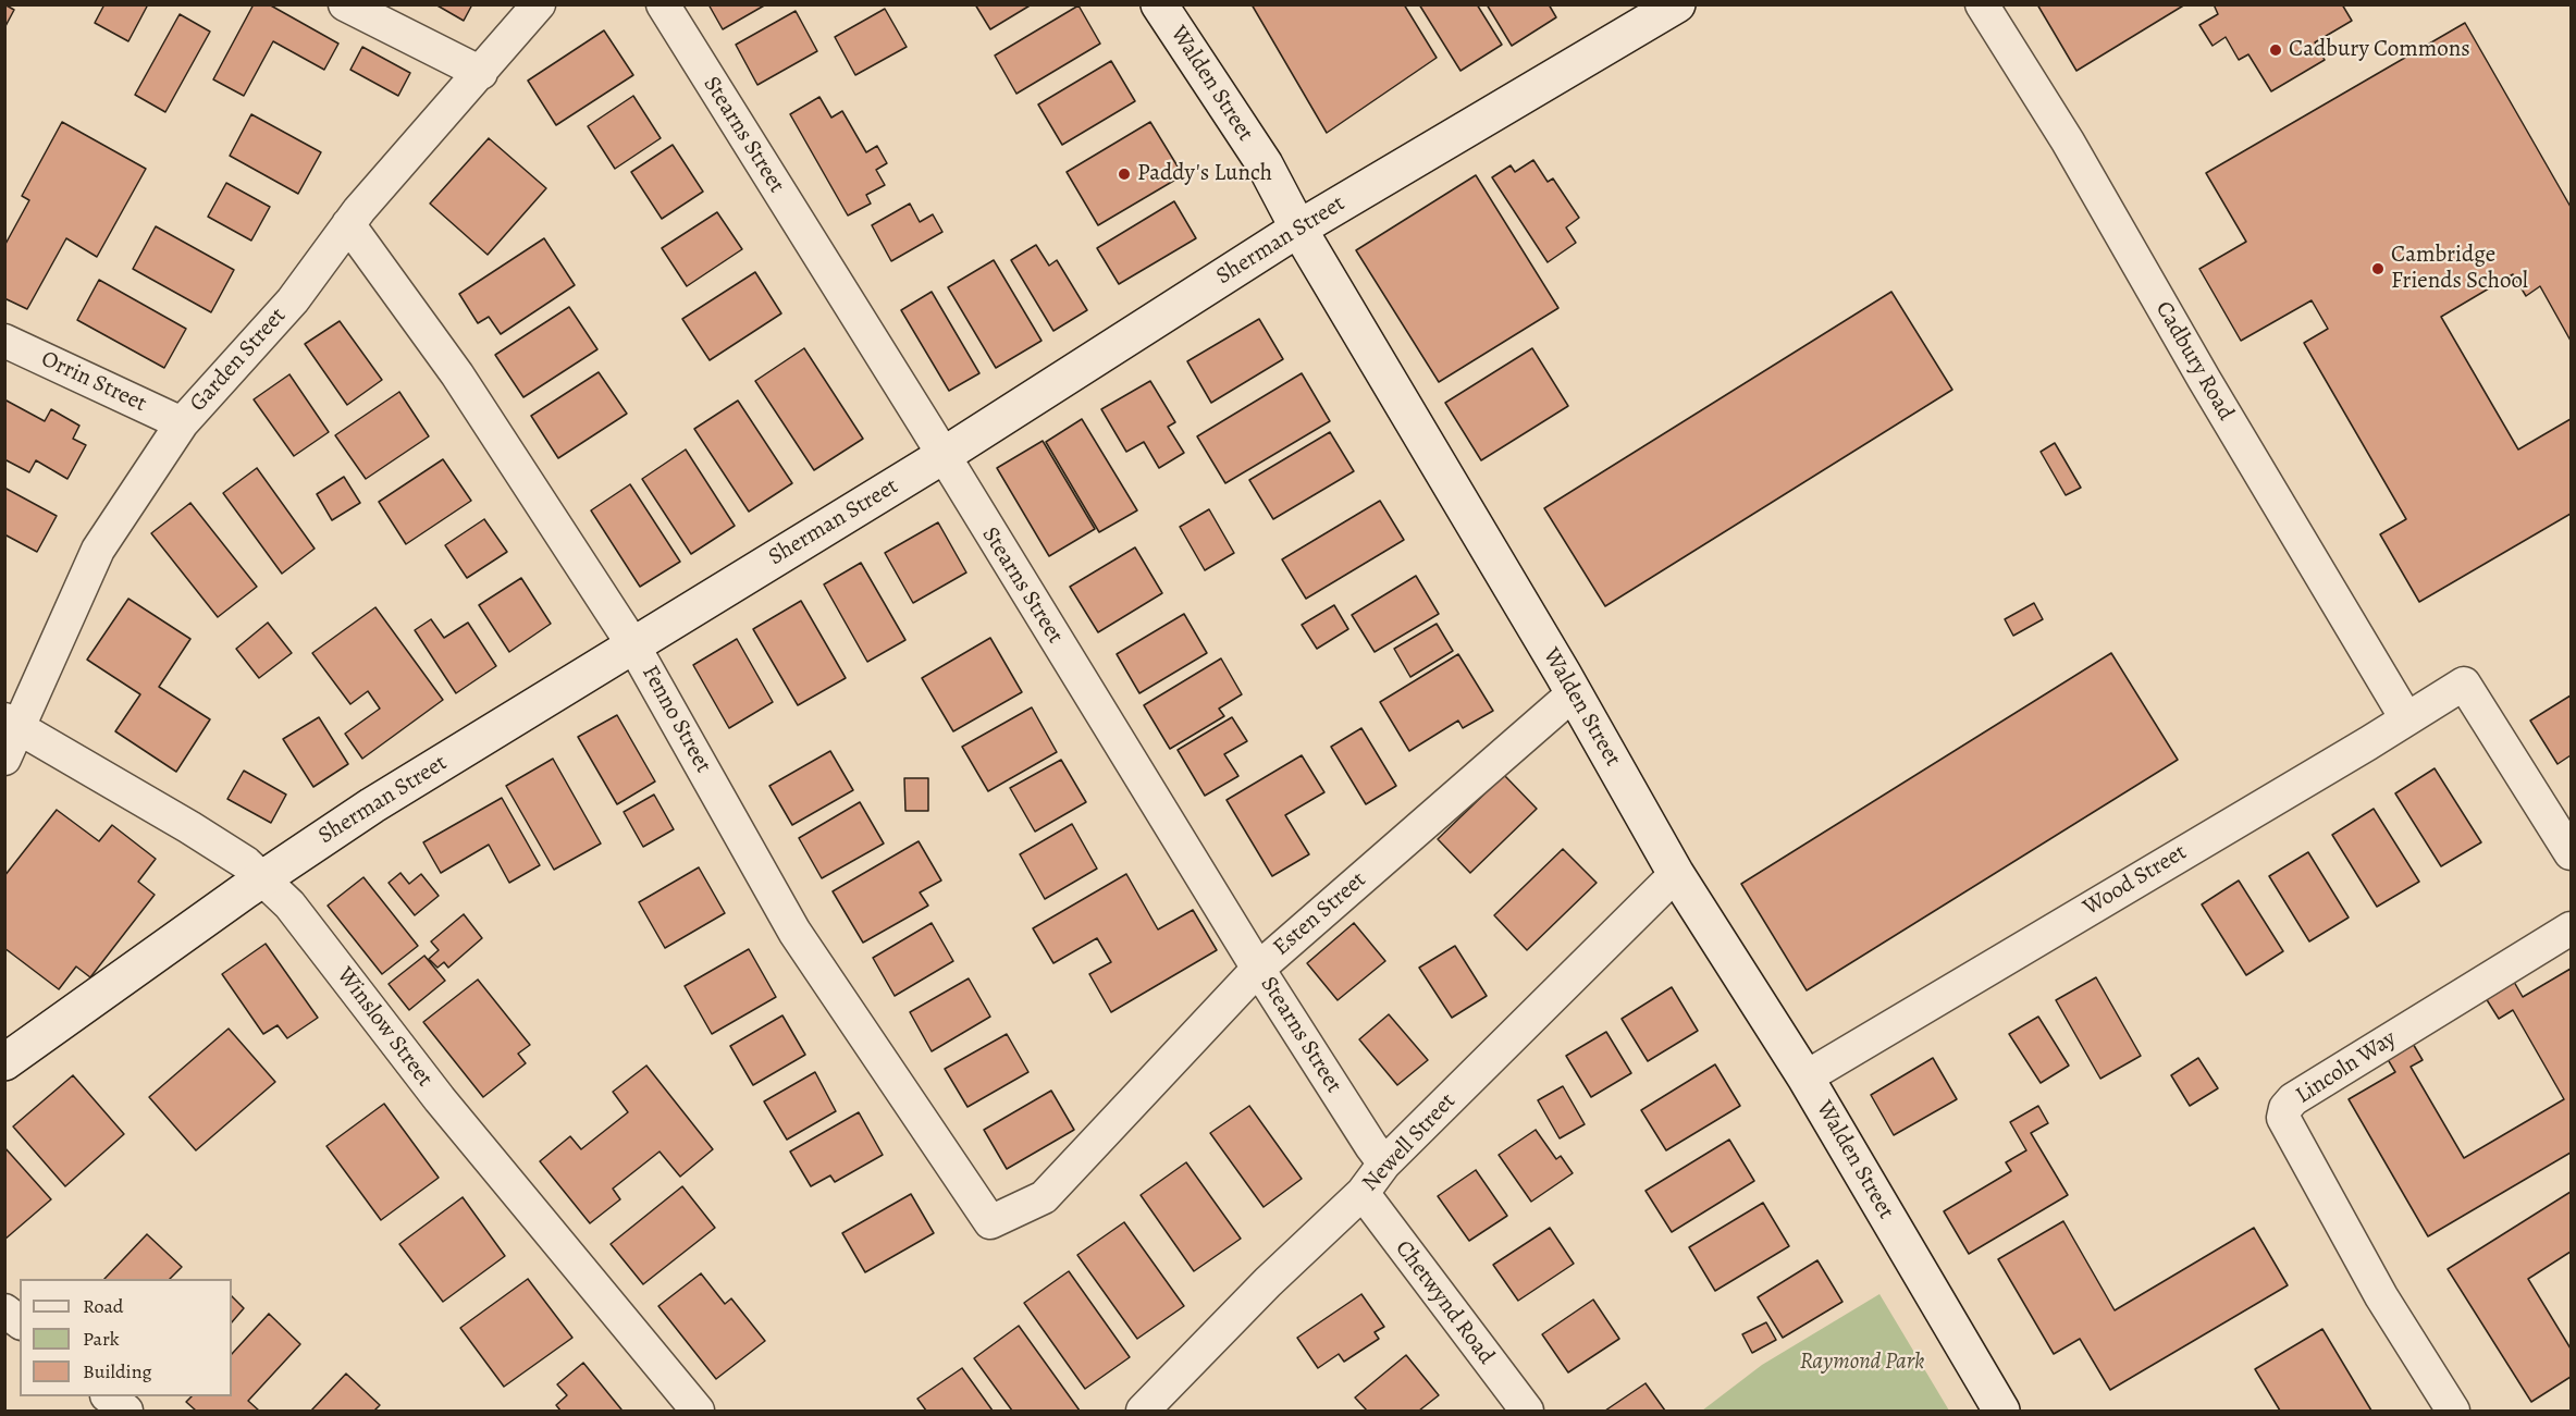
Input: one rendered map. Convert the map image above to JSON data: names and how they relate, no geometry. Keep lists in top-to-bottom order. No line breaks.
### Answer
{"streets":{"street":["Walden Street","Stearns Street","Sherman Street","Garden Street","Cadbury Road","Orrin Street","Fenno Street","Wood Street","Esten Street","Winslow Street","Lincoln Way","Newell Street","Chetwynd Road"]},"crossings":[["Walden Street","Sherman Street"],["Walden Street","Wood Street"],["Walden Street","Esten Street"],["Walden Street","Newell Street"],["Stearns Street","Sherman Street"],["Stearns Street","Esten Street"],["Stearns Street","Newell Street"],["Sherman Street","Fenno Street"],["Sherman Street","Winslow Street"],["Garden Street","Orrin Street"],["Garden Street","Fenno Street"],["Garden Street","Winslow Street"],["Cadbury Road","Wood Street"],["Fenno Street","Esten Street"],["Newell Street","Chetwynd Road"]],"parks":["Raymond Park"],"places":["Cadbury Commons","Paddy's Lunch","Cambridge Friends School"],"legend":["Road","Park","Building"]}
